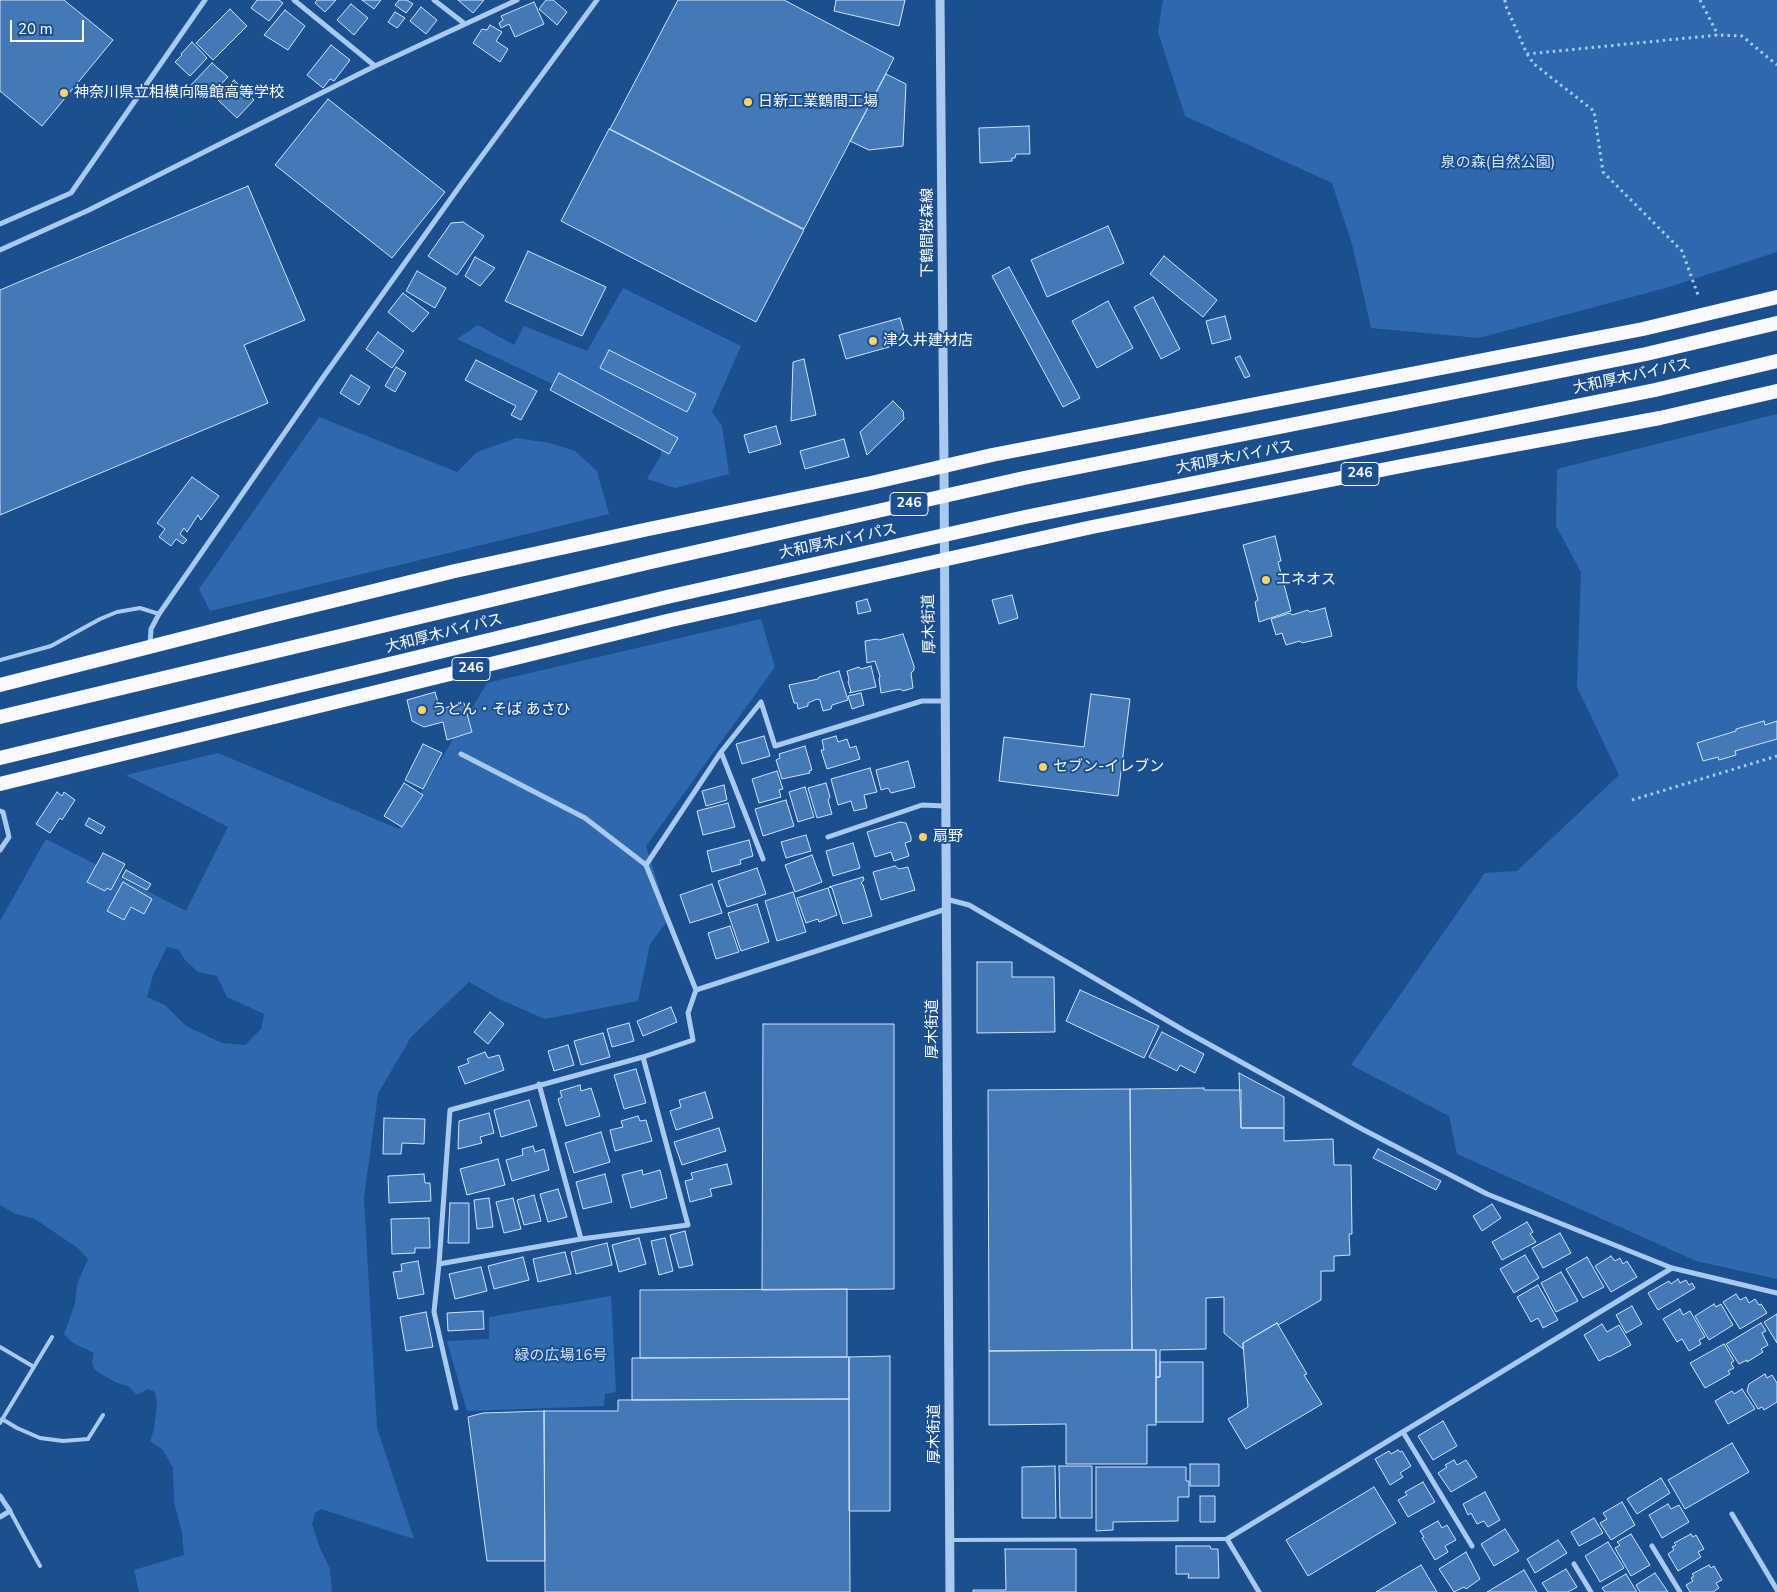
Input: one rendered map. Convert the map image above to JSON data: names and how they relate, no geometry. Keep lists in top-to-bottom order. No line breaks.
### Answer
{"streets":{"highway":["大和厚木バイパス","246"],"street":["下鶴間桜森線","厚木街道"]},"crossings":[["下鶴間桜森線","246"],["下鶴間桜森線","厚木街道"],["246","厚木街道"]],"parks":["泉の森(自然公園)","緑の広場16号"],"places":["神奈川県立相模向陽館高等学校","日新工業鶴間工場","津久井建材店","エネオス","うどん・そば あさひ","セブン-イレブン","扇野"],"scale_bar":"20 m"}
